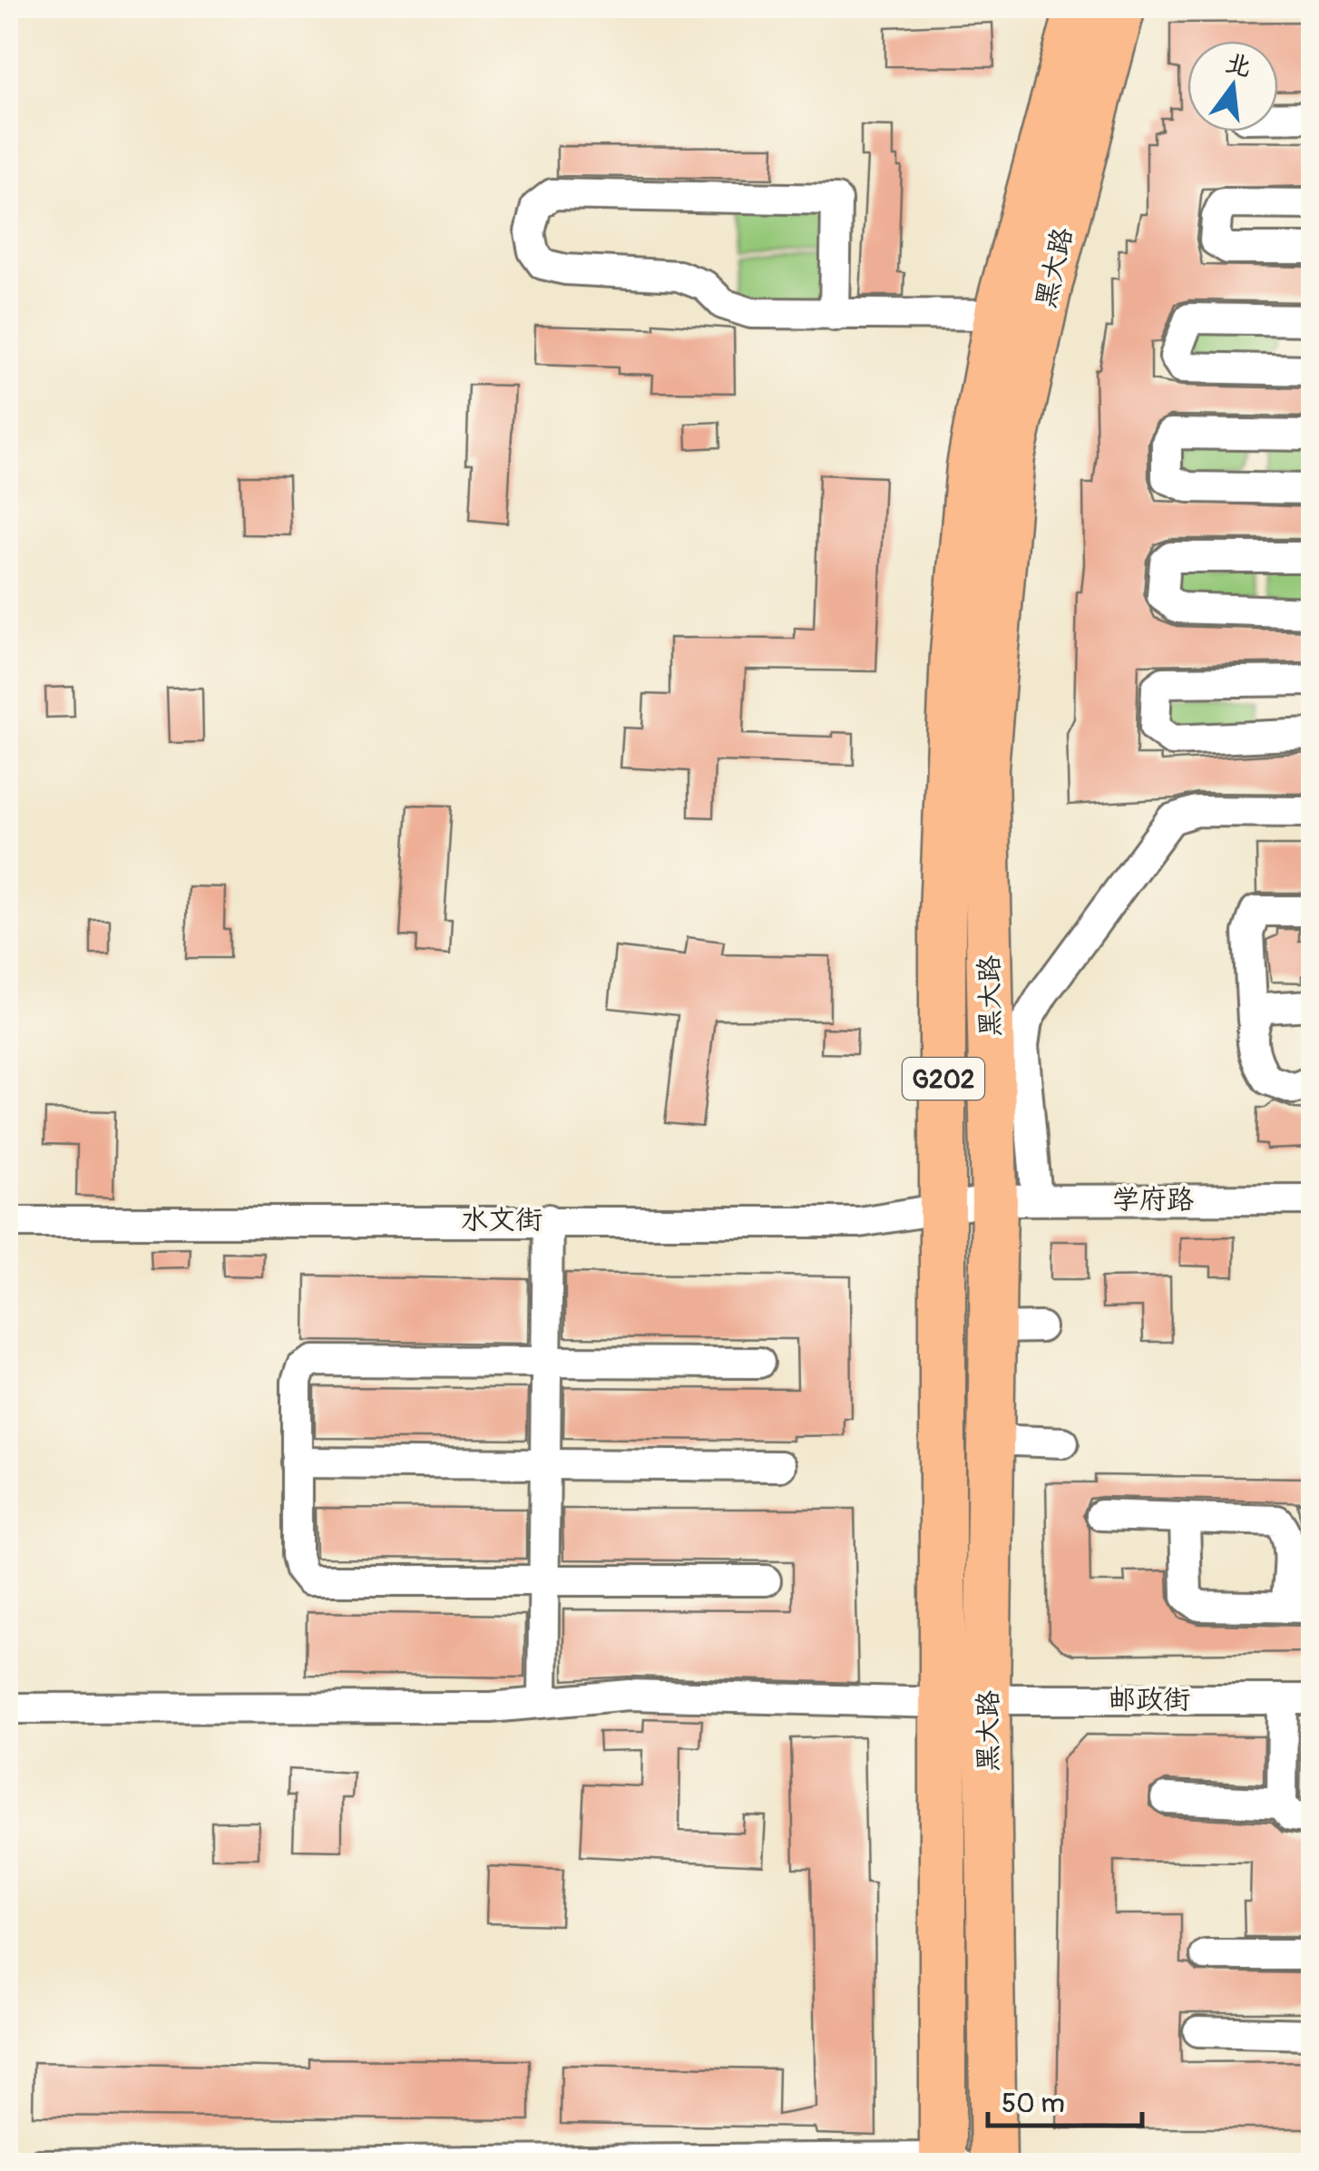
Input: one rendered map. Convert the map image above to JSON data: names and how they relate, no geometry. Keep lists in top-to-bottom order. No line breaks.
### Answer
{"streets":{"highway":["黑大路","G202"],"street":["学府路","水文街","邮政街"]},"crossings":[["黑大路","学府路"],["黑大路","水文街"],["黑大路","邮政街"],["学府路","水文街"]],"scale_bar":"50 m","north":"top"}
